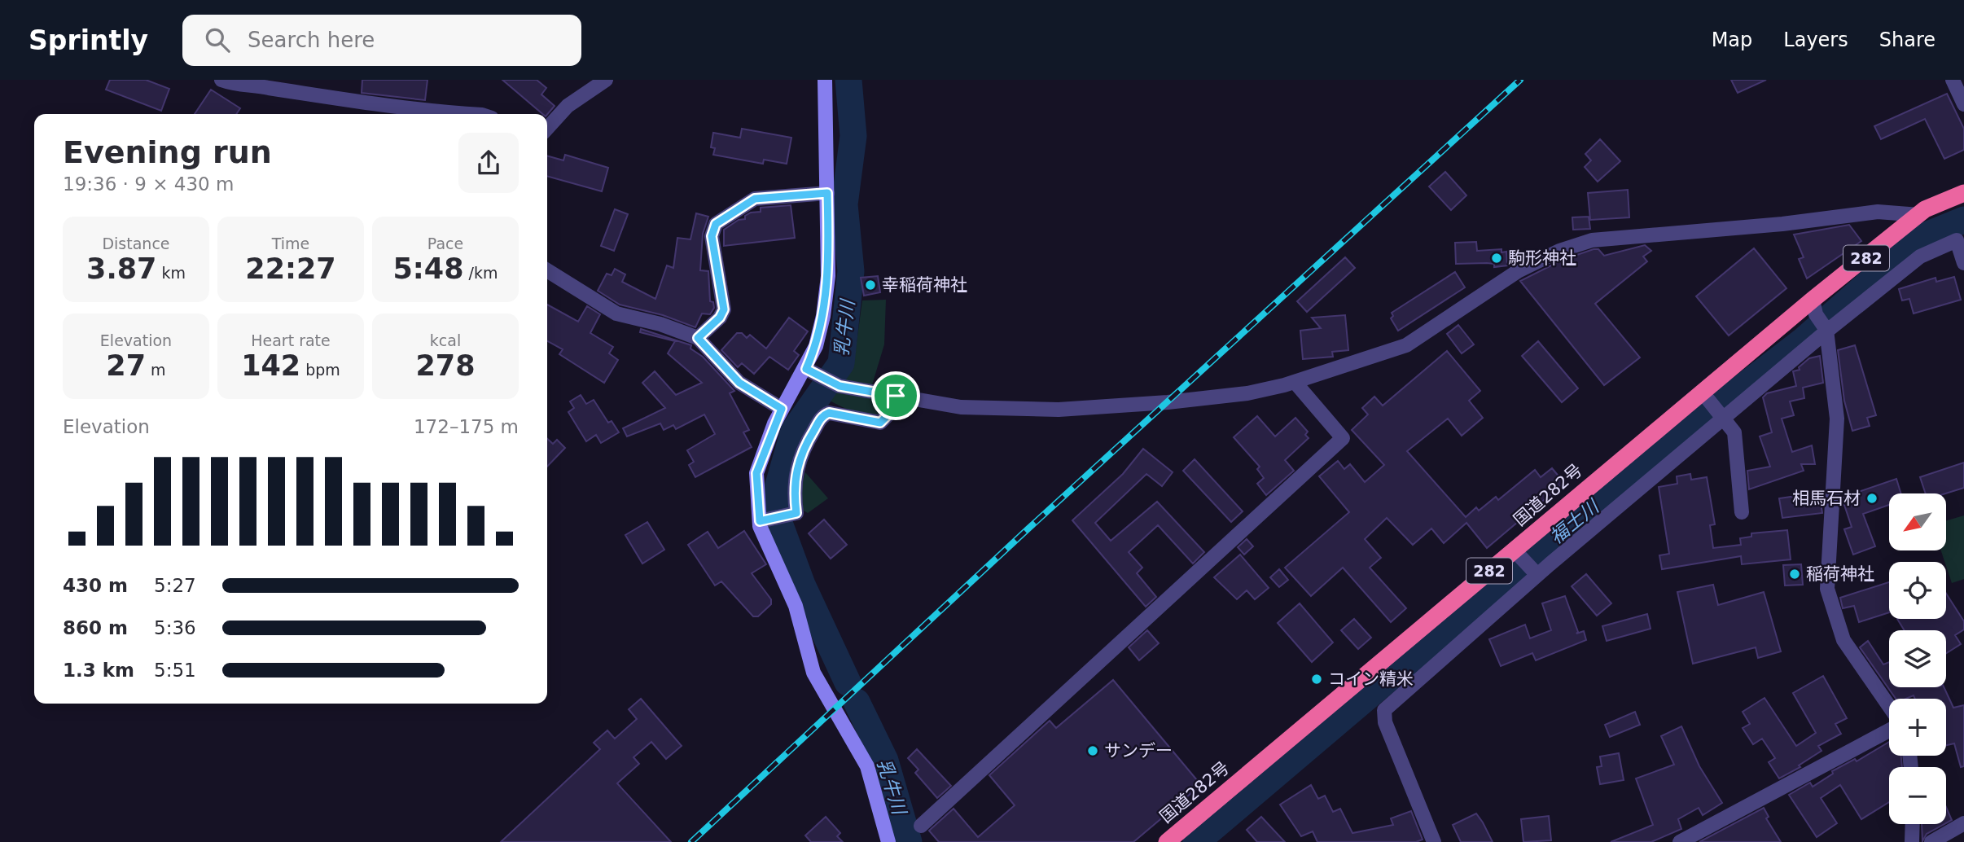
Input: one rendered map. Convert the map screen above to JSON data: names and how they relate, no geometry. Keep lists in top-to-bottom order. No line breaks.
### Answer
{"streets":{"highway":["282","国道282号"]},"water":["乳牛川","福士川"],"places":["駒形神社","幸稲荷神社","相馬石材","稲荷神社","コイン精米","サンデー"],"north":"bottom left","page":{"header":"Sprintly","search":"Search here","nav":["Map","Layers","Share"],"heading":["Evening run","19:36 · 9 × 430 m"],"stats":[["Distance","3.87 km"],["Time","22:27"],["Pace","5:48 /km"],["Elevation","27 m"],["Heart rate","142 bpm"],["kcal","278"]],"chart":["Elevation","172–175 m"],"map_buttons":["+","−"],"list":[{"name":"430 m","note":"5:27"},{"name":"860 m","note":"5:36"},{"name":"1.3 km","note":"5:51"}]}}
